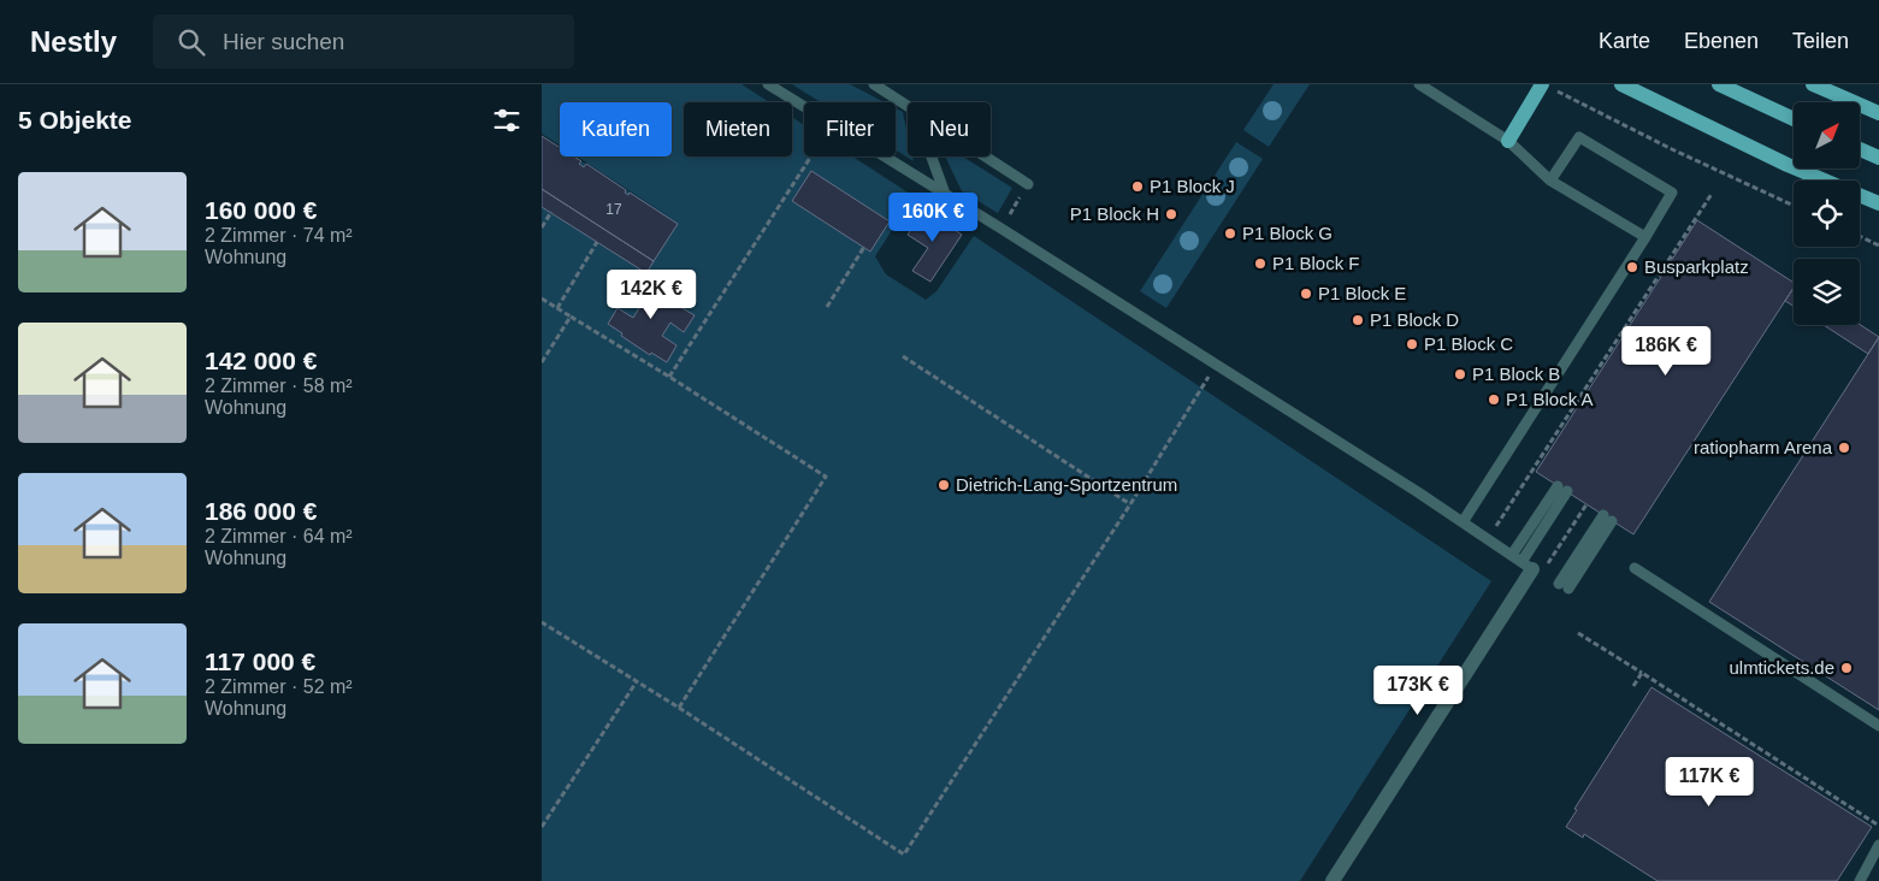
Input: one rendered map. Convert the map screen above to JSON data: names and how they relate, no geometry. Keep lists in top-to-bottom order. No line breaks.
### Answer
{"places":["P1 Block J","P1 Block H","P1 Block G","P1 Block F","Busparkplatz","P1 Block E","P1 Block D","P1 Block C","P1 Block B","P1 Block A","ratiopharm Arena","Dietrich-Lang-Sportzentrum","ulmtickets.de"],"house_numbers":["17"],"north":"top right","page":{"header":"Nestly","search":"Hier suchen","nav":["Karte","Ebenen","Teilen"],"heading":"5 Objekte","chip":["Kaufen","Mieten","Filter","Neu"],"list":[{"name":"160 000 €","note":"2 Zimmer · 74 m² · Wohnung"},{"name":"142 000 €","note":"2 Zimmer · 58 m² · Wohnung"},{"name":"186 000 €","note":"2 Zimmer · 64 m² · Wohnung"},{"name":"117 000 €","note":"2 Zimmer · 52 m² · Wohnung"}],"price":["160K €","142K €","186K €","173K €","117K €"]}}
